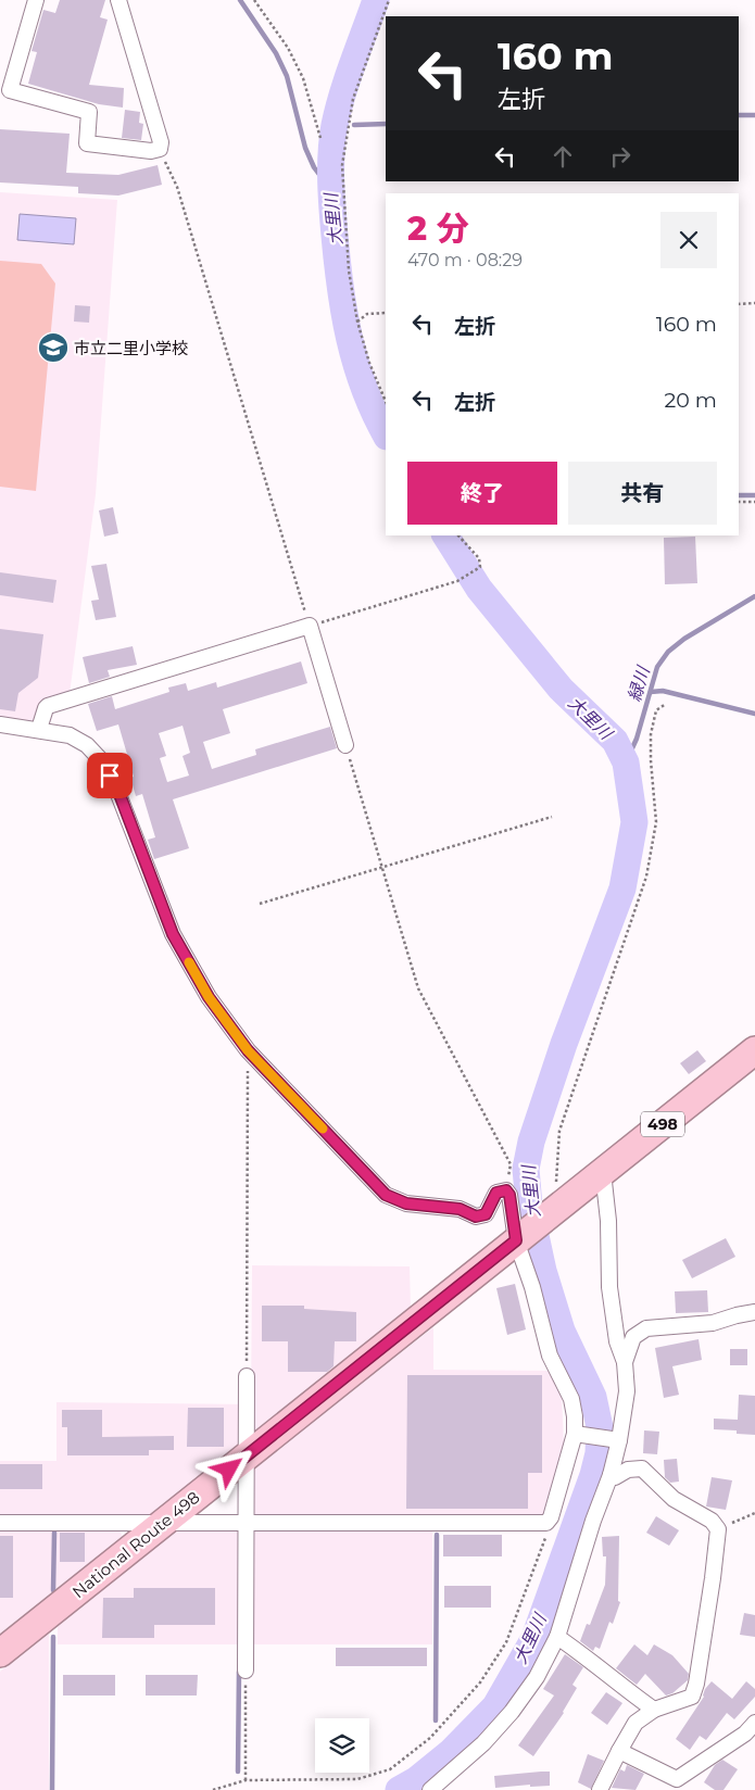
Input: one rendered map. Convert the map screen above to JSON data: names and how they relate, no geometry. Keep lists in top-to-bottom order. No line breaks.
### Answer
{"streets":{"highway":["498","National Route 498"]},"water":["大里川","緑川"],"places":{"school or university":["市立二里小学校"]},"page":{"turn":["160 m","左折"],"heading":["2 分","470 m · 08:29"],"list":[{"name":"左折","value":"160 m"},{"name":"左折","value":"20 m"}],"buttons":["終了","共有"]}}
